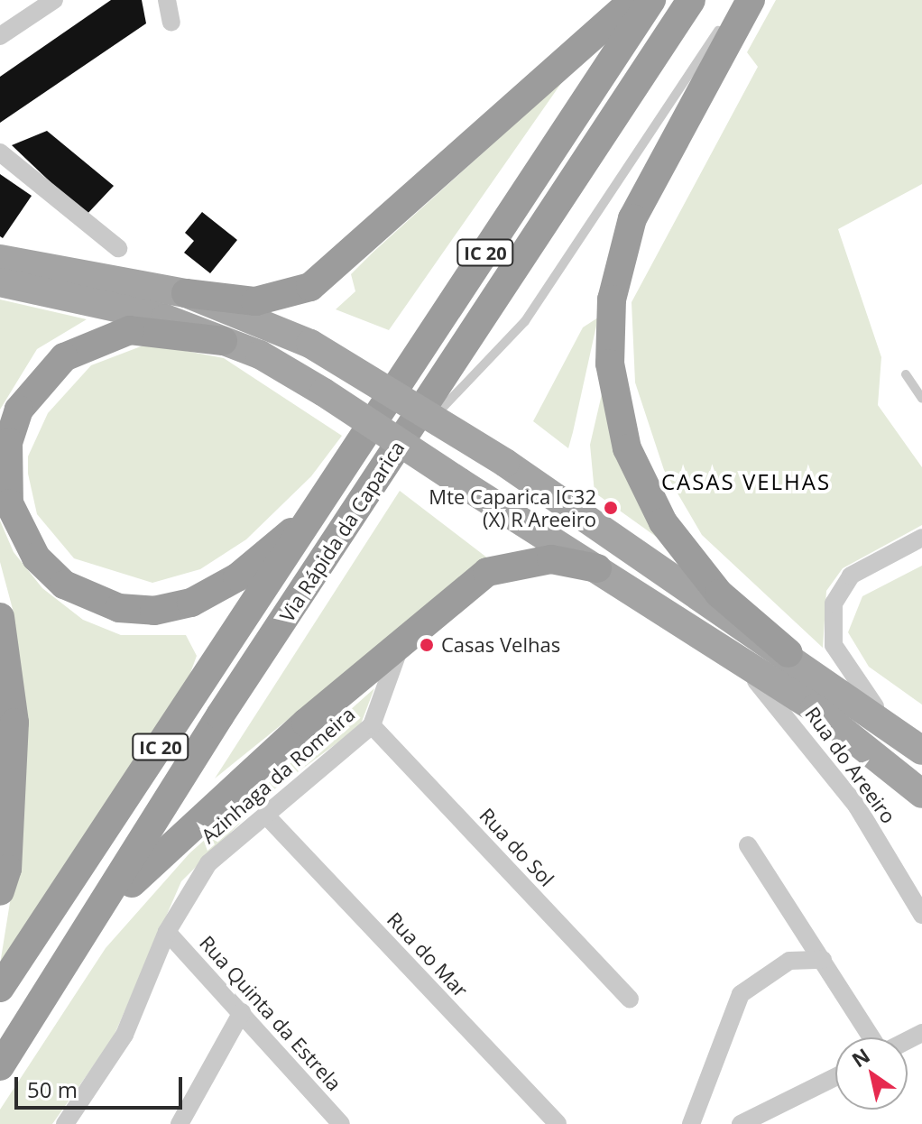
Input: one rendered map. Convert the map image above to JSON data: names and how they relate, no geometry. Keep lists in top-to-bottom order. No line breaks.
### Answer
{"streets":{"highway":["IC 20","Via Rápida da Caparica"],"street":["Rua do Areeiro","Azinhaga da Romeira","Rua do Sol","Rua do Mar","Rua Quinta da Estrela"]},"crossings":[["Azinhaga da Romeira","Rua do Sol"],["Azinhaga da Romeira","Rua do Mar"],["Azinhaga da Romeira","Rua Quinta da Estrela"]],"districts":["CASAS VELHAS"],"places":["Mte Caparica IC32 (X) R Areeiro","Casas Velhas"],"scale_bar":"50 m","north":"top left"}
